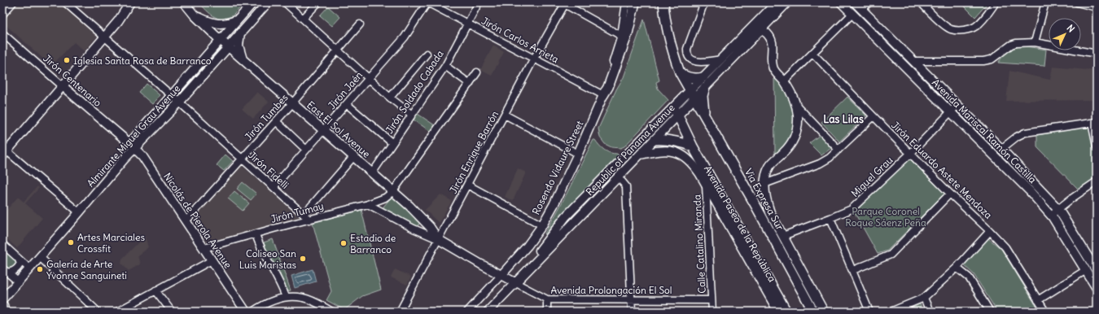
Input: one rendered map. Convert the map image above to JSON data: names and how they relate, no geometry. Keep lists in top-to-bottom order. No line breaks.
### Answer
{"streets":{"highway":["Via Expresa Sur"],"main road":["Jirón Centenario","East El Sol Avenue","Avenida Mariscal Ramón Castilla","Almirante Miguel Grau Avenue","Republic of Panama Avenue","Rosendo Vidaure Street","Nicolás de Pierola Avenue","Avenida Paseo de la República"],"street":["Jirón Carlos Arrieta","Jirón Jaén","Jirón Soldado Cabada","Jirón Tumbes","Jirón Enrique Barrón","Jirón Fidelli","Jirón Eduardo Astete Mendoza","Miguel Grau","Jirón Tumay","Calle Catalino Miranda","Avenida Prolongación El Sol"]},"crossings":[["Jirón Carlos Arrieta","Jirón Jaén"],["Jirón Carlos Arrieta","Jirón Soldado Cabada"],["Jirón Carlos Arrieta","Jirón Enrique Barrón"],["Jirón Carlos Arrieta","Rosendo Vidaure Street"],["Jirón Centenario","Almirante Miguel Grau Avenue"],["Jirón Centenario","Nicolás de Pierola Avenue"],["Jirón Jaén","East El Sol Avenue"],["Jirón Jaén","Jirón Fidelli"],["Jirón Soldado Cabada","East El Sol Avenue"],["Jirón Tumbes","East El Sol Avenue"],["Jirón Tumbes","Jirón Fidelli"],["Jirón Tumbes","Nicolás de Pierola Avenue"],["East El Sol Avenue","Almirante Miguel Grau Avenue"],["East El Sol Avenue","Republic of Panama Avenue"],["East El Sol Avenue","Jirón Enrique Barrón"],["East El Sol Avenue","Rosendo Vidaure Street"],["East El Sol Avenue","Jirón Tumay"],["East El Sol Avenue","Avenida Prolongación El Sol"],["Avenida Mariscal Ramón Castilla","Miguel Grau"],["Almirante Miguel Grau Avenue","Jirón Fidelli"],["Almirante Miguel Grau Avenue","Nicolás de Pierola Avenue"],["Republic of Panama Avenue","Via Expresa Sur"],["Republic of Panama Avenue","Avenida Paseo de la República"],["Republic of Panama Avenue","Avenida Prolongación El Sol"],["Jirón Fidelli","Jirón Tumay"],["Jirón Eduardo Astete Mendoza","Miguel Grau"],["Jirón Tumay","Nicolás de Pierola Avenue"],["Avenida Paseo de la República","Calle Catalino Miranda"],["Calle Catalino Miranda","Avenida Prolongación El Sol"]],"districts":["Las Lilas"],"parks":["Parque Coronel Roque Sáenz Peña"],"places":["Iglesia Santa Rosa de Barranco","Artes Marciales Crossfit","Estadio de Barranco","Coliseo San Luis Maristas","Galería de Arte Yvonne Sanguineti"],"north":"top right"}
